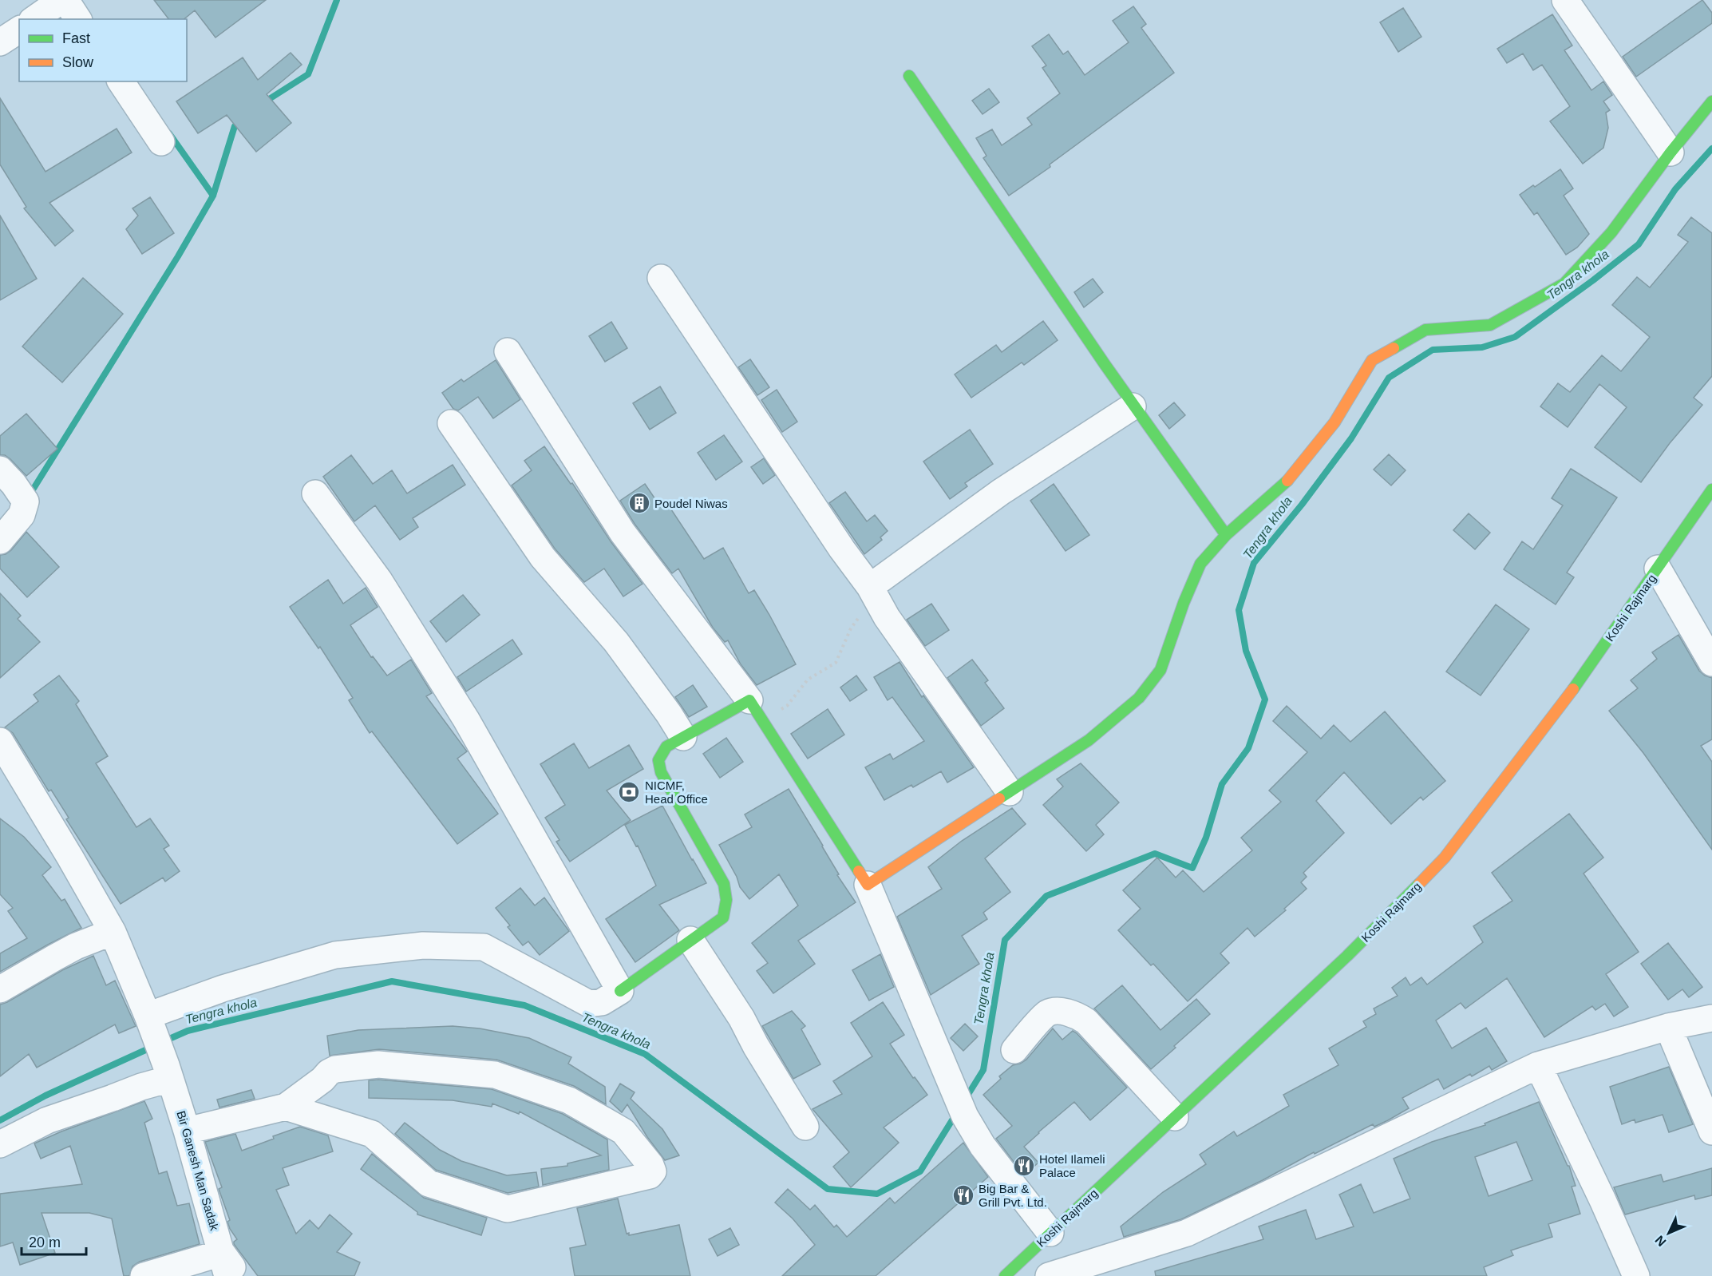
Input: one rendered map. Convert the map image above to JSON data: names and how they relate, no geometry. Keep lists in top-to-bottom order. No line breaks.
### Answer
{"streets":{"street":["Koshi Rajmarg","Bir Ganesh Man Sadak"]},"water":["Tengra khola"],"places":{"building":["Poudel Niwas"],"bank":["NICMF, Head Office"],"restaurant":["Hotel Ilameli Palace","Big Bar & Grill Pvt. Ltd."]},"legend":["Fast","Slow"],"scale_bar":"20 m","north":"bottom left"}
